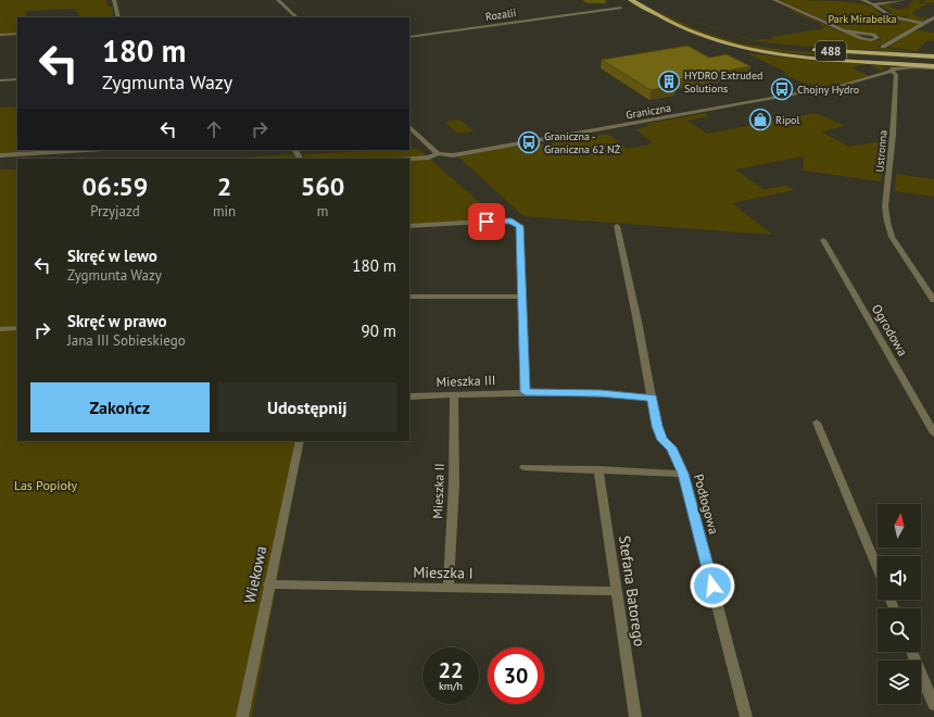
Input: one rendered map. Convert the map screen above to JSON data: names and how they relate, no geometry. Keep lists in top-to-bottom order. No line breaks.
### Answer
{"streets":{"main road":["488"],"street":["Rozalii","Graniczna","Ustronna","Ogrodowa","Mieszka III","Mieszka II","Podłogowa","Mieszka I","Wiekowa","Stefana Batorego"]},"crossings":[["488","Graniczna"],["488","Ustronna"],["Graniczna","Ustronna"],["Mieszka III","Mieszka II"],["Mieszka III","Podłogowa"],["Mieszka II","Mieszka I"],["Mieszka I","Wiekowa"],["Mieszka I","Stefana Batorego"]],"parks":["Park Mirabelka","Las Popioły"],"places":{"building":["HYDRO Extruded Solutions"],"bus stop":["Chojny Hydro","Graniczna - Graniczna 62 NŻ"],"shop":["Ripol"]},"north":"top","page":{"turn":["180 m","Zygmunta Wazy"],"eta":["06:59","Przyjazd","2","min","560","m"],"list":[{"name":"Skręć w lewo","note":"Zygmunta Wazy","value":"180 m"},{"name":"Skręć w prawo","note":"Jana III Sobieskiego","value":"90 m"}],"buttons":["Zakończ","Udostępnij"],"speed":"22 km/h","limit":"30"}}
